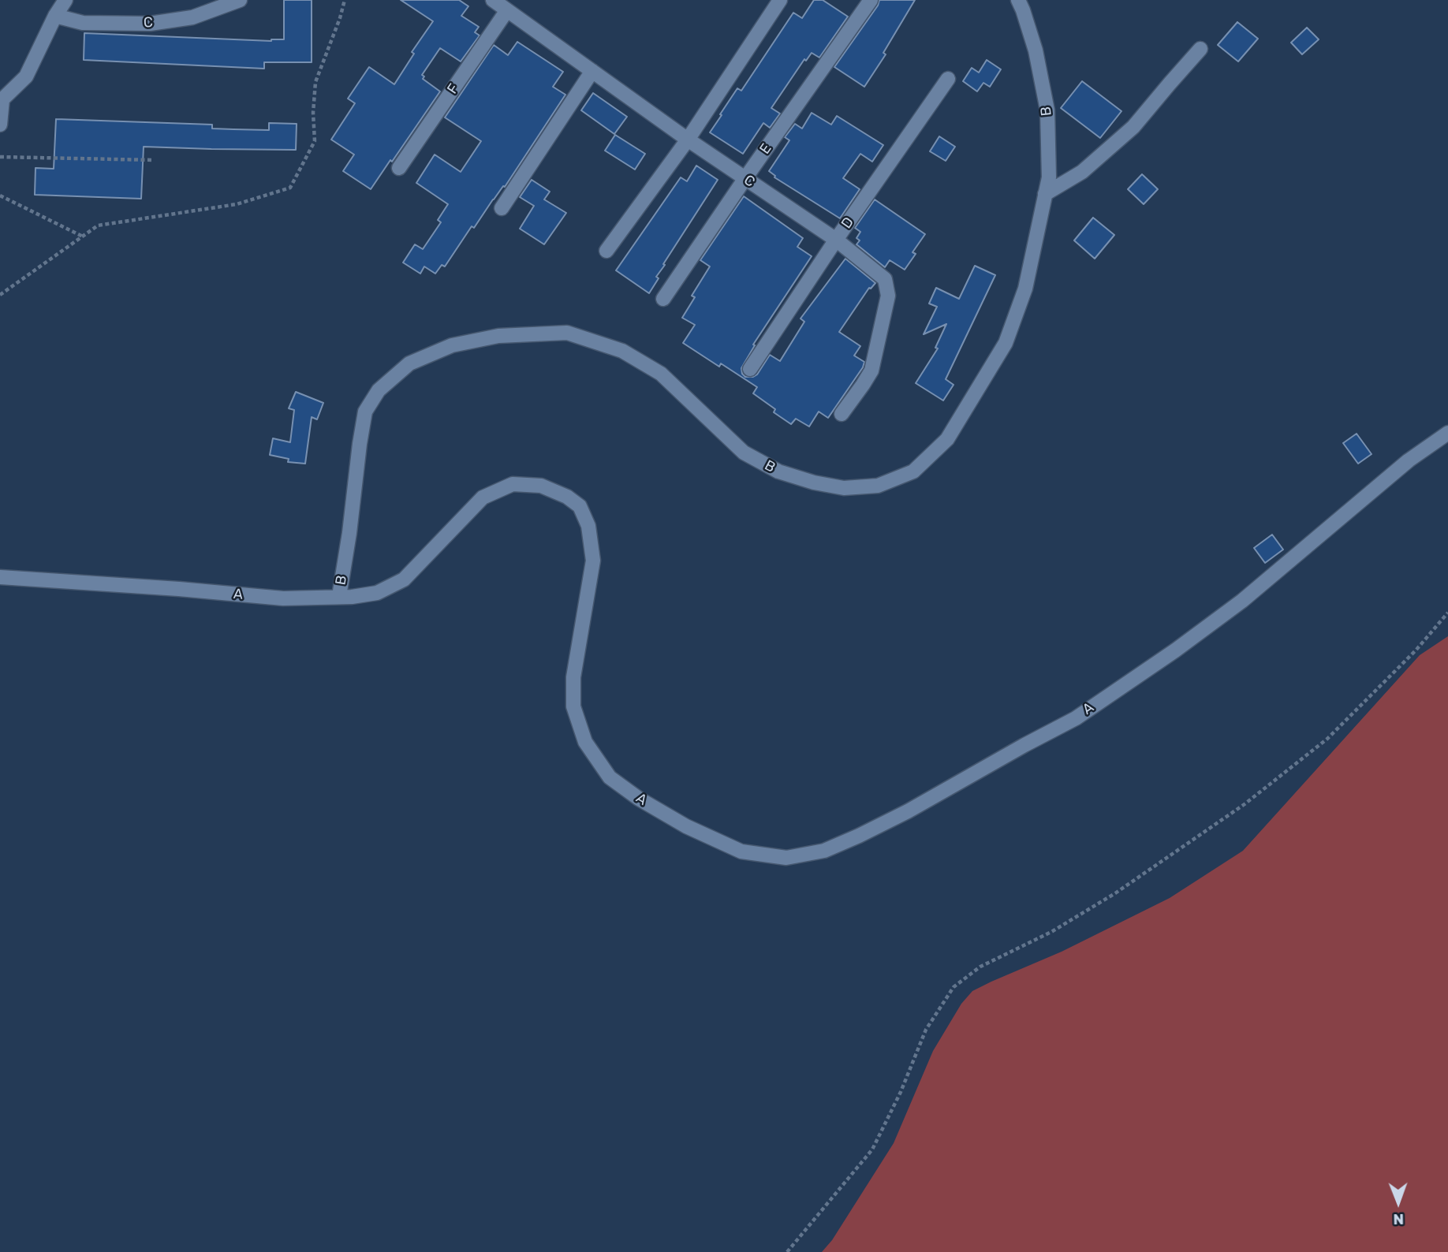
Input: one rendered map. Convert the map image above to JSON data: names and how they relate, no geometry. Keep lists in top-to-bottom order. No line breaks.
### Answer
{"streets":{"street":["C","F","B","E","D","A"]},"crossings":[["C","F"],["C","E"],["C","D"],["B","A"]],"north":"bottom"}
